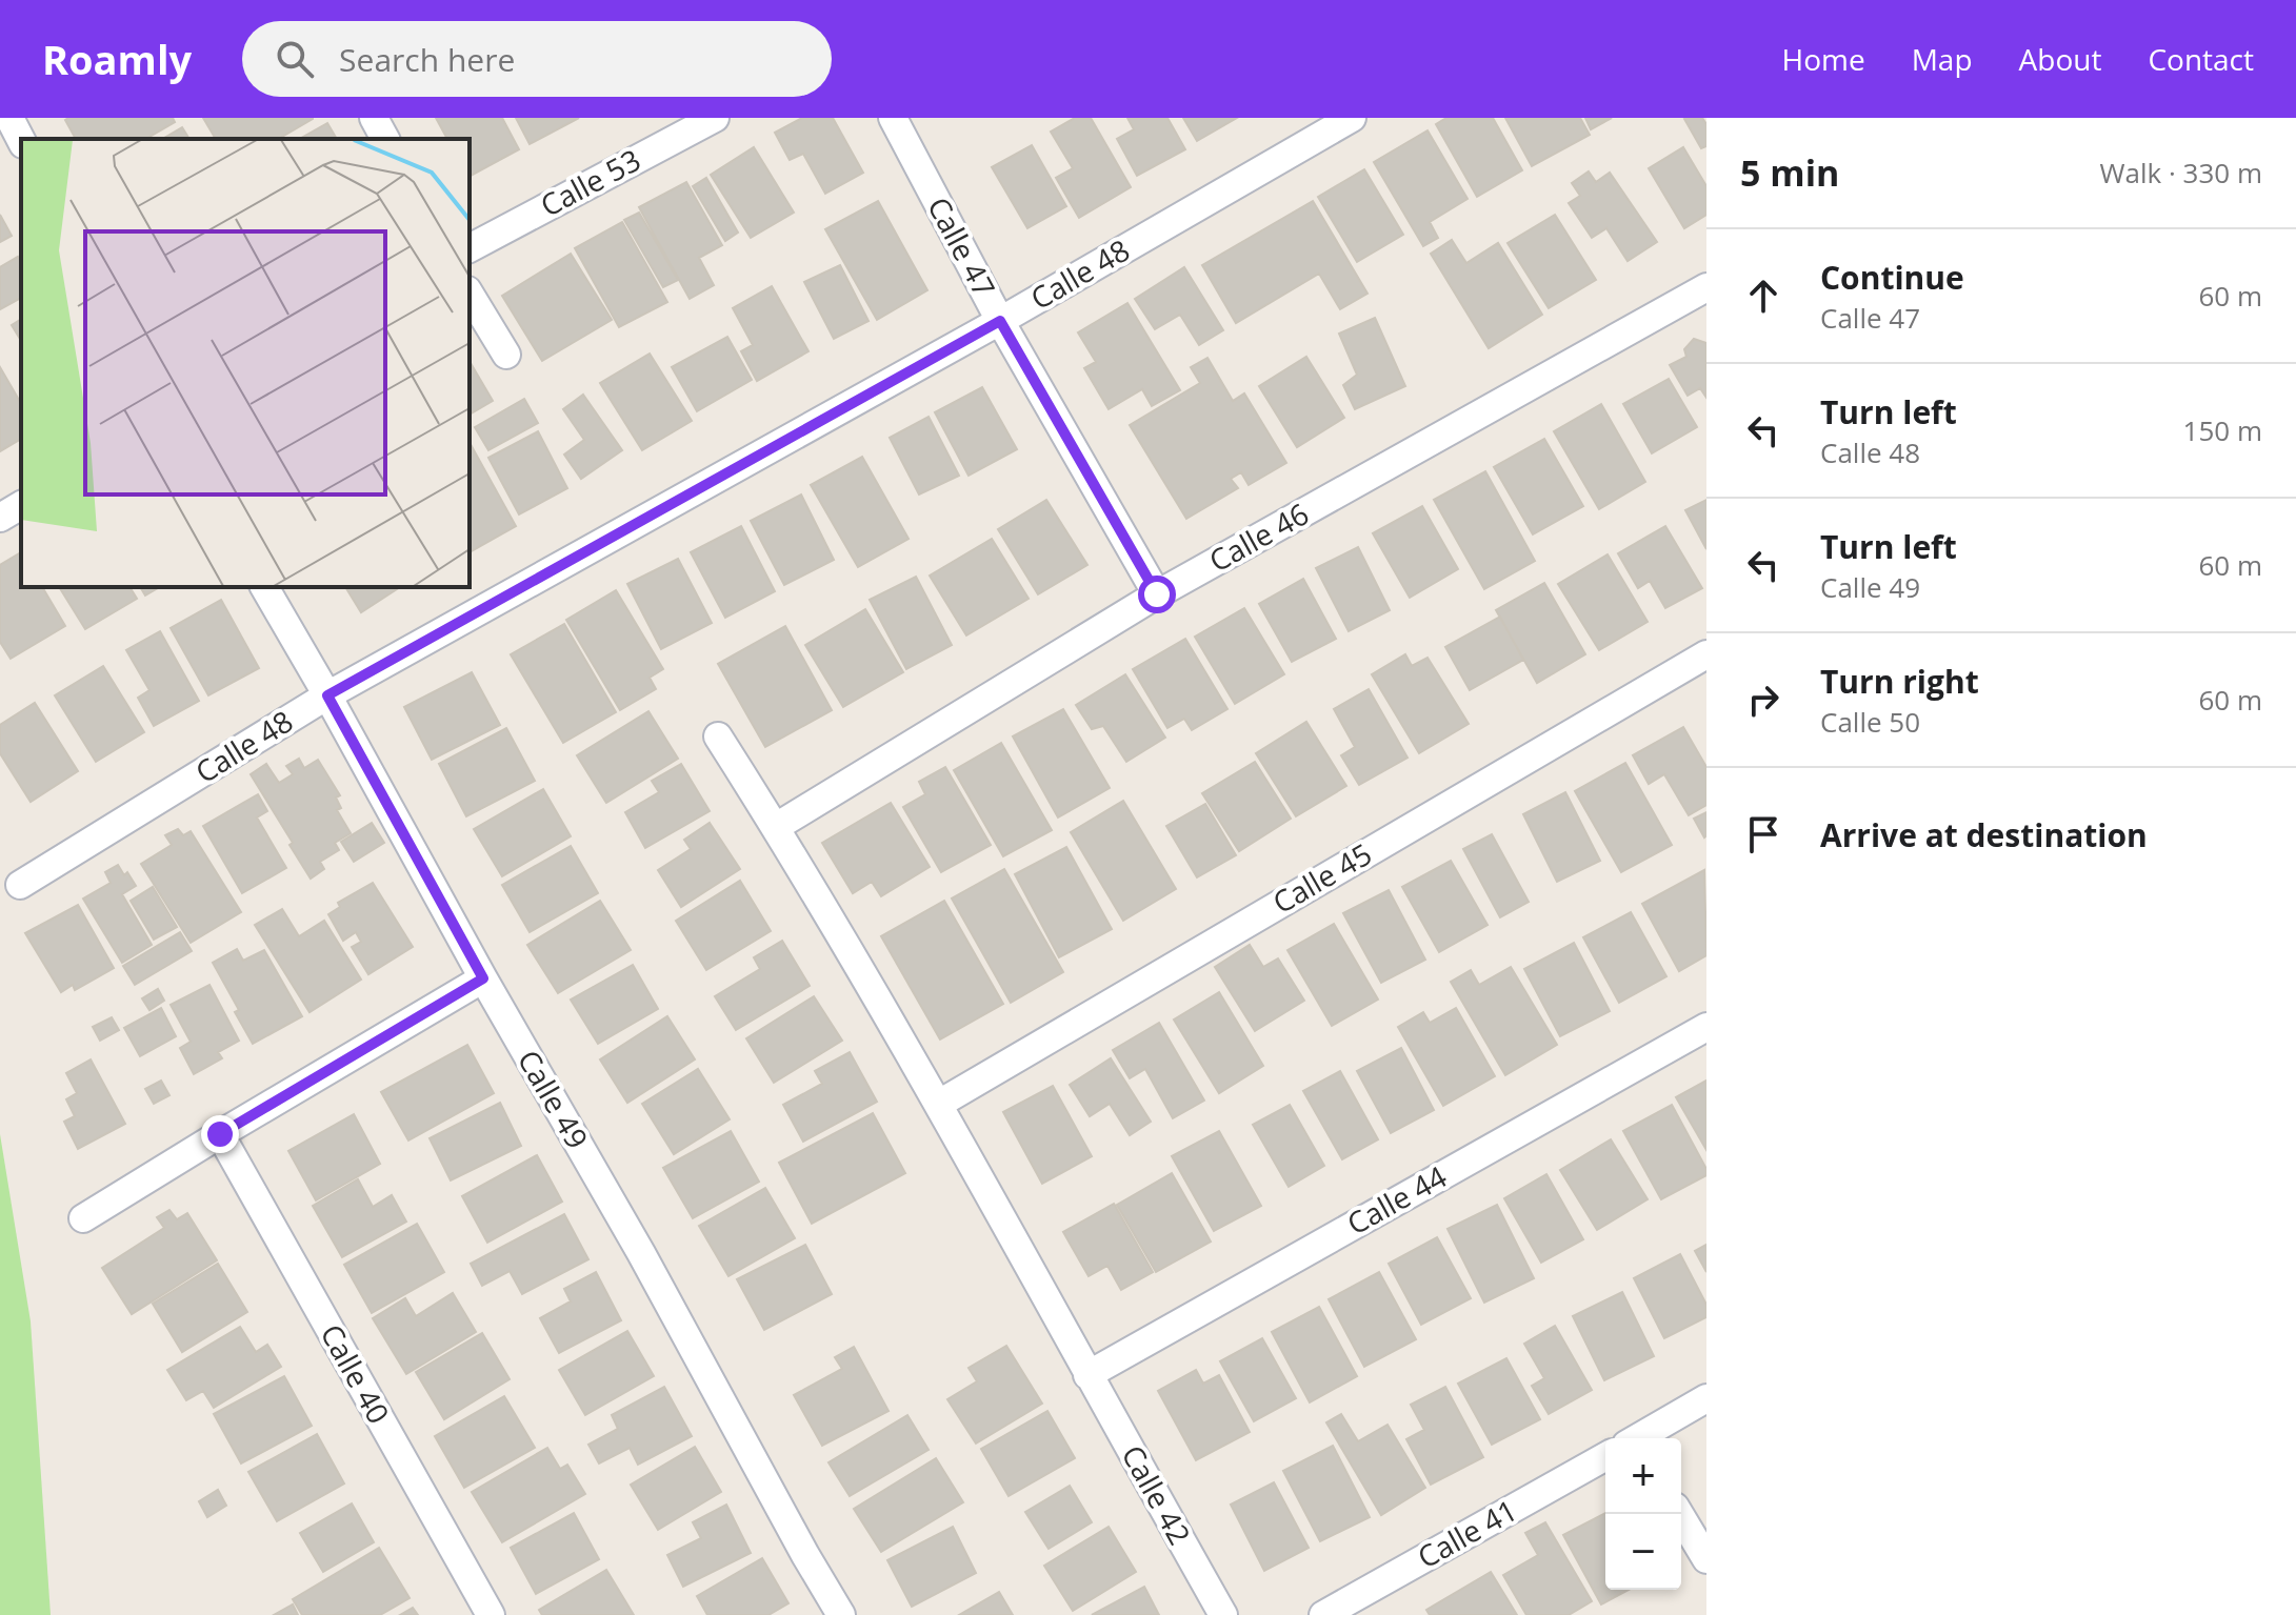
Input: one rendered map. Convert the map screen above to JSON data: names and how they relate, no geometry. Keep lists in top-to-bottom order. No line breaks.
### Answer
{"streets":{"street":["Calle 53","Calle 47","Calle 48","Calle 46","Calle 45","Calle 49","Calle 44","Calle 40","Calle 42","Calle 41"]},"crossings":[["Calle 47","Calle 48"],["Calle 47","Calle 46"],["Calle 48","Calle 49"],["Calle 46","Calle 42"],["Calle 45","Calle 42"],["Calle 44","Calle 42"]],"page":{"header":"Roamly","search":"Search here","nav":["Home","Map","About","Contact"],"heading":["5 min","Walk · 330 m"],"list":[["Continue","Calle 47","60 m"],["Turn left","Calle 48","150 m"],["Turn left","Calle 49","60 m"],["Turn right","Calle 50","60 m"],"Arrive at destination"],"map_buttons":["+","−"]}}
